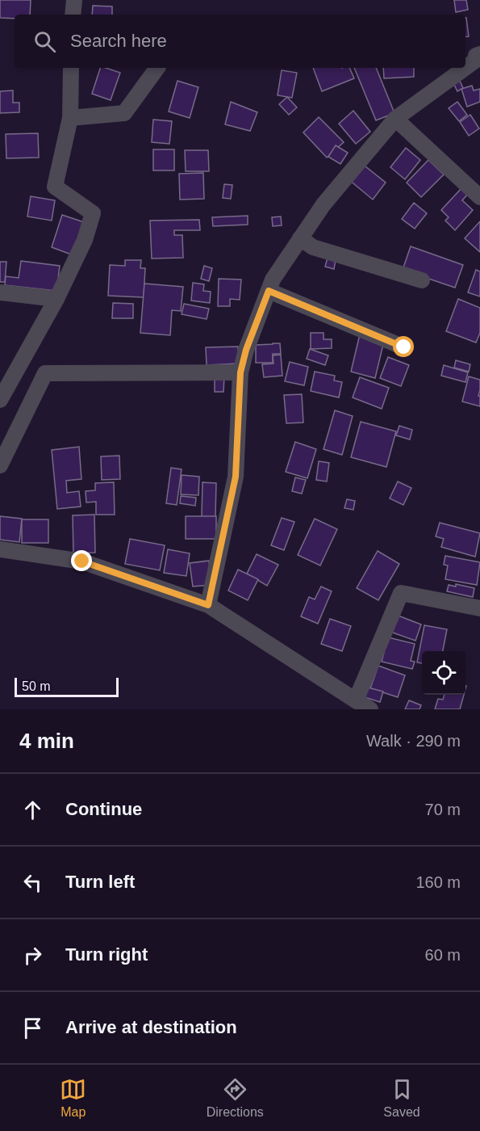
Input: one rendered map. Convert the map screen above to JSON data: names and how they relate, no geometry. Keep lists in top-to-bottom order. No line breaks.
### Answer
{"scale_bar":"50 m","page":{"search":"Search here","scale":"50 m","heading":["4 min","Walk · 290 m"],"list":[["Continue","70 m"],["Turn left","160 m"],["Turn right","60 m"],"Arrive at destination"],"nav":["Map","Directions","Saved"]}}
